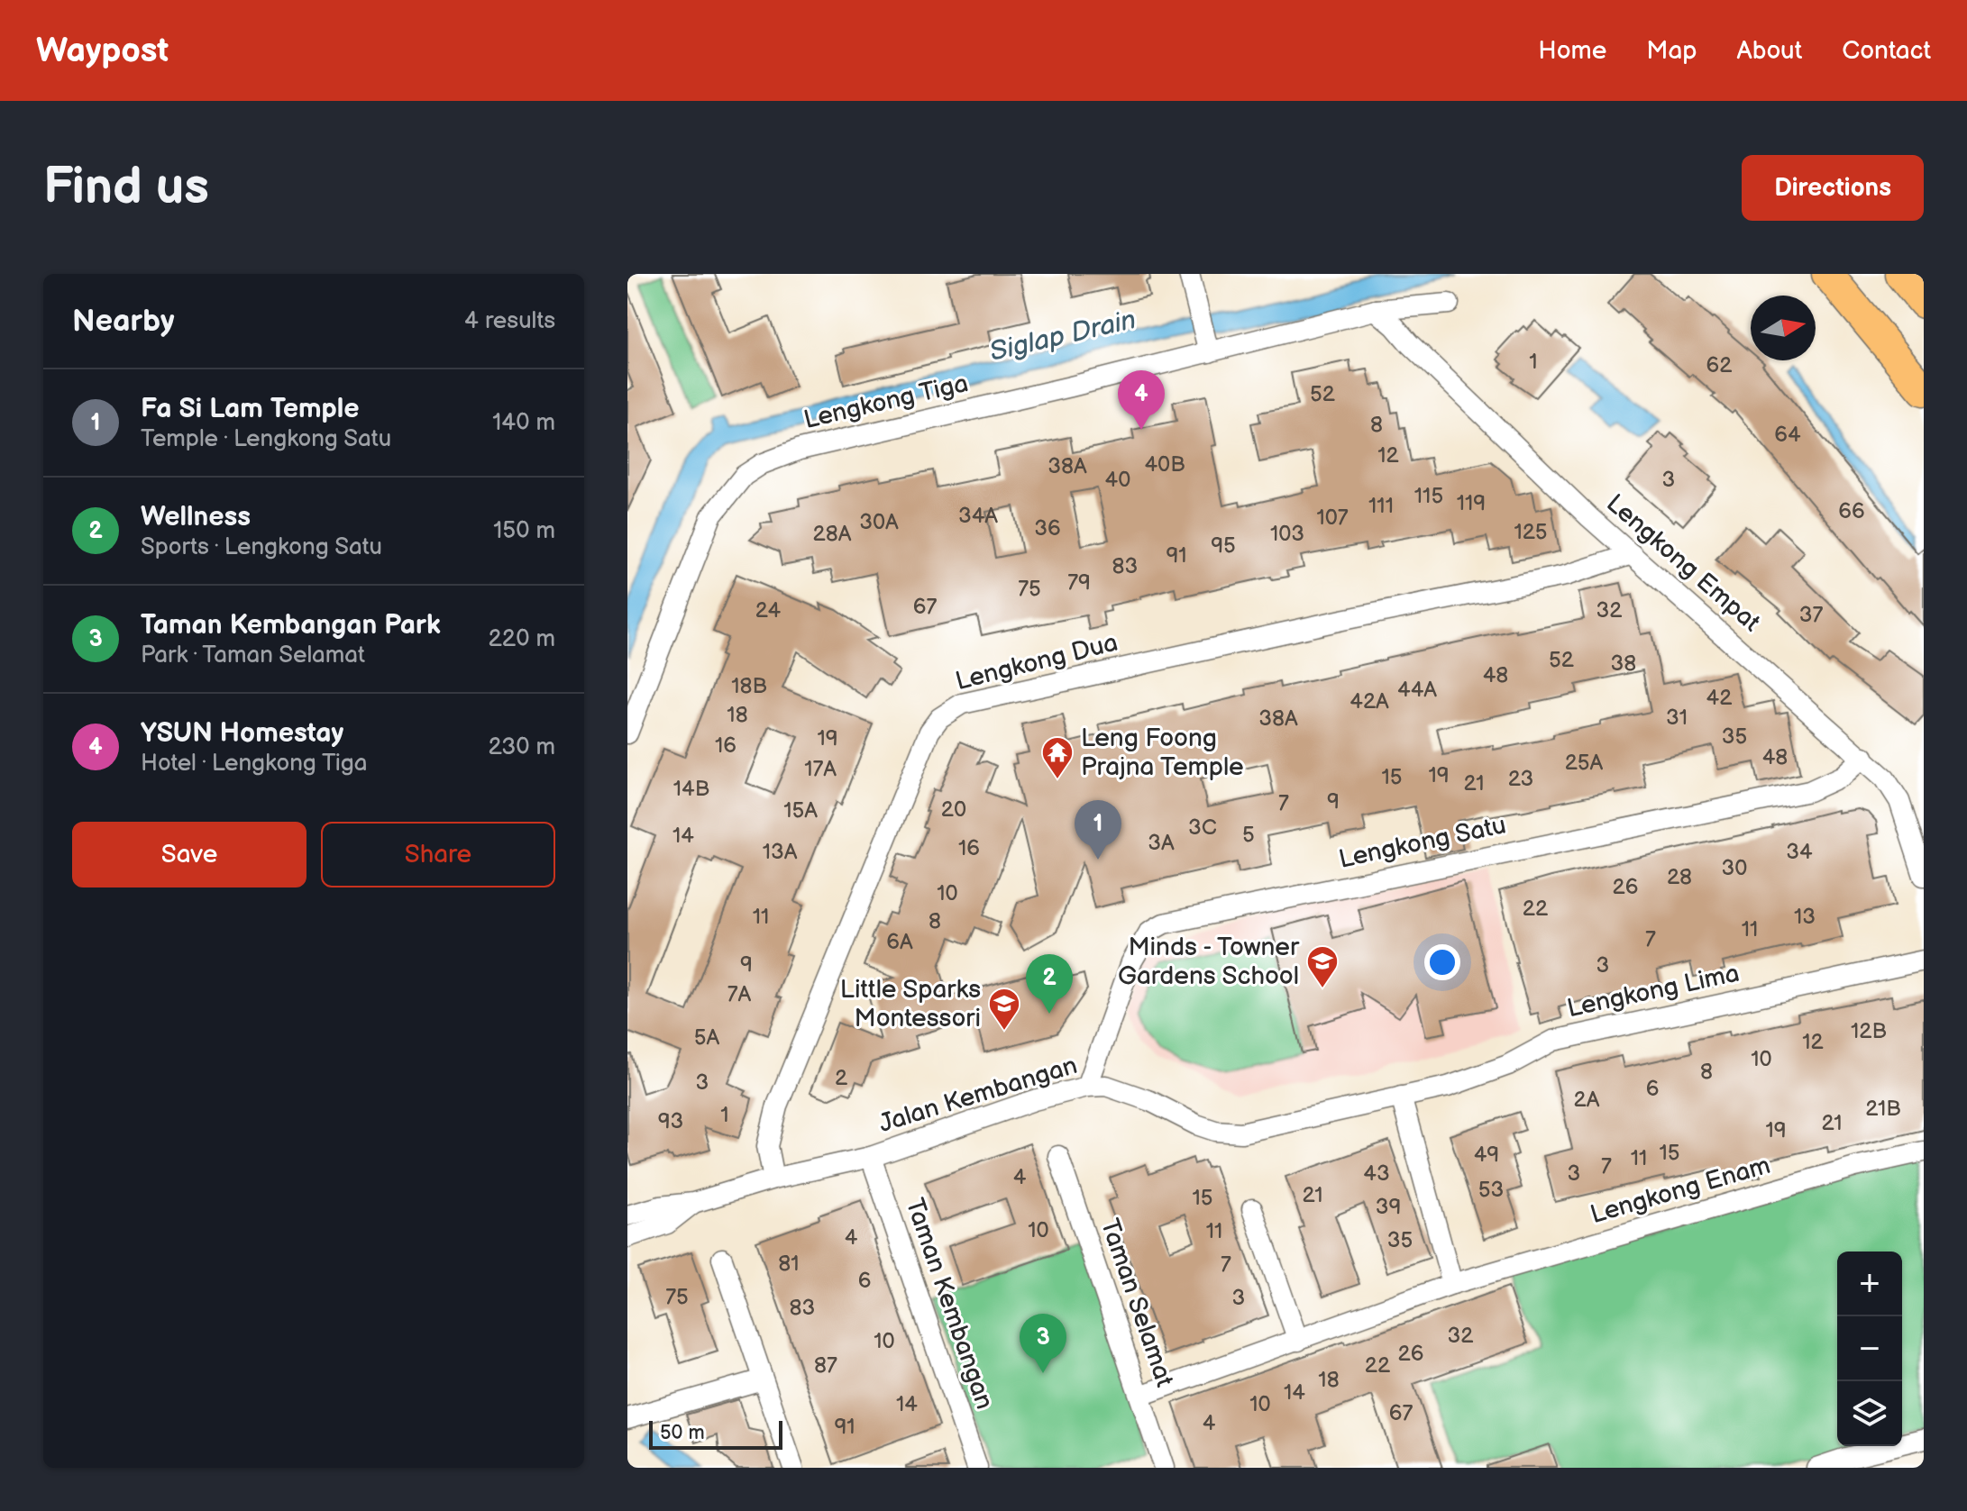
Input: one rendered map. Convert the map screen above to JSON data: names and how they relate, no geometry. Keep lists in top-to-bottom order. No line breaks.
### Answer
{"streets":{"street":["Lengkong Tiga","Lengkong Empat","Lengkong Dua","Lengkong Satu","Lengkong Lima","Jalan Kembangan","Lengkong Enam","Taman Selamat","Taman Kembangan"]},"crossings":[["Lengkong Tiga","Lengkong Empat"],["Lengkong Empat","Lengkong Dua"],["Lengkong Empat","Lengkong Satu"],["Lengkong Dua","Jalan Kembangan"],["Lengkong Satu","Jalan Kembangan"],["Lengkong Lima","Jalan Kembangan"],["Jalan Kembangan","Taman Kembangan"],["Lengkong Enam","Taman Selamat"]],"water":["Siglap Drain"],"places":{"temple":["Leng Foong Prajna Temple"],"school or university":["Minds - Towner Gardens School","Little Sparks Montessori"]},"house_numbers":["1","62","52","8","64","12","40B","38A","40","3","115","119","111","66","34A","107","30A","36","125","28A","103","95","91","83","79","75","67","24","32","37","52","38","48","18B","44A","42","42A","18","31","38A","35","19","16","48","25A","17A","19","15","23","21","14B","9","7","20","15A","3C","5","14","3A","16","13A","34","30","28","26","10","22","11","13","8","11","7","6A","9","3","7A","12B","5A","12","10","8","2","3","6","2A","21B","1","93","21","19","15","49","11","7","43","3","4","53","21","15","39","10","11","4","35","81","7","6","75","3","83","32","10","26","87","22","18","14","14","10","67","4","91"],"scale_bar":"50 m","north":"right","page":{"header":"Waypost","nav":["Home","Map","About","Contact"],"buttons":["Directions",["Save","Share"]],"title":"Find us","heading":["Nearby","4 results"],"list":[{"mark":"1","name":"Fa Si Lam Temple","note":"Temple · Lengkong Satu","value":"140 m"},{"mark":"2","name":"Wellness","note":"Sports · Lengkong Satu","value":"150 m"},{"mark":"3","name":"Taman Kembangan Park","note":"Park · Taman Selamat","value":"220 m"},{"mark":"4","name":"YSUN Homestay","note":"Hotel · Lengkong Tiga","value":"230 m"}],"pins":["4","1","2","3"],"map_buttons":["+","−"],"scale":"50 m"}}
